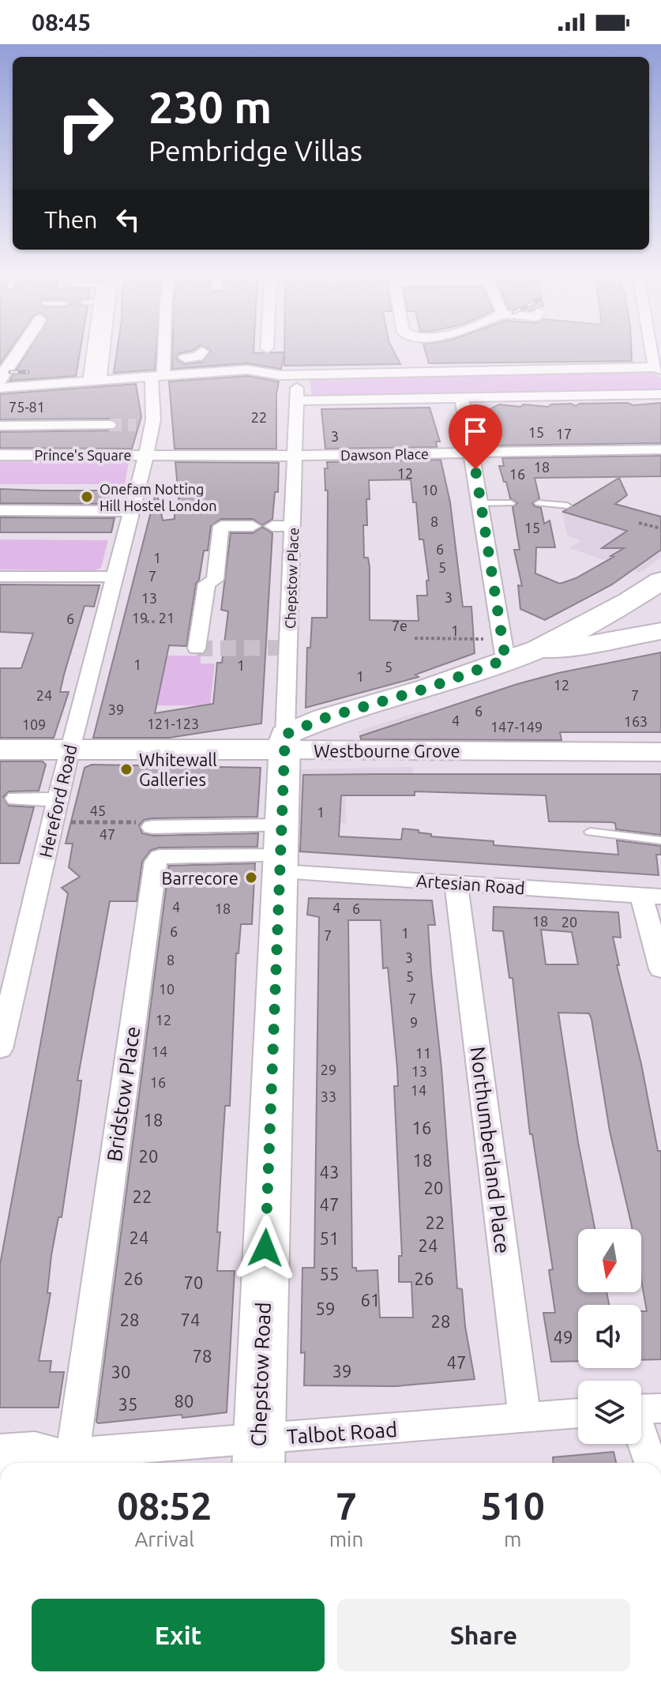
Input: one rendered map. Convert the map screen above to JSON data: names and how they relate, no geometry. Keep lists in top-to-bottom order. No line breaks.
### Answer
{"streets":{"main road":["Westbourne Grove","Chepstow Road"],"street":["Dawson Place","Prince's Square","Chepstow Place","Hereford Road","Artesian Road","Bridstow Place","Northumberland Place","Talbot Road"]},"crossings":[["Dawson Place","Prince's Square"],["Dawson Place","Chepstow Place"],["Prince's Square","Hereford Road"],["Chepstow Place","Westbourne Grove"],["Chepstow Place","Chepstow Road"],["Westbourne Grove","Hereford Road"],["Westbourne Grove","Chepstow Road"],["Artesian Road","Bridstow Place"],["Artesian Road","Northumberland Place"],["Artesian Road","Chepstow Road"],["Bridstow Place","Chepstow Road"],["Bridstow Place","Talbot Road"],["Northumberland Place","Talbot Road"],["Chepstow Road","Talbot Road"]],"places":["Onefam Notting Hill Hostel London","Whitewall Galleries","Barrecore"],"house_numbers":["75-81","22","15","17","3","18","12","16","10","8","15","6","1","5","7","3","13","19","21","6","7e","1","1","1","5","1","12","24","7","39","6","4","163","121-123","109","147-149","45","1","47","4","4","18","6","18","20","6","1","7","3","8","5","10","7","12","9","14","11","29","13","16","14","33","18","16","20","18","43","20","22","47","22","24","51","24","55","26","26","70","61","59","28","74","28","49","78","47","39","30","80","35"],"north":"bottom","page":{"status":"08:45","turn":["230 m","Pembridge Villas"],"then":"Then","eta":["08:52","Arrival","7","min","510","m"],"buttons":["Exit","Share"]}}
